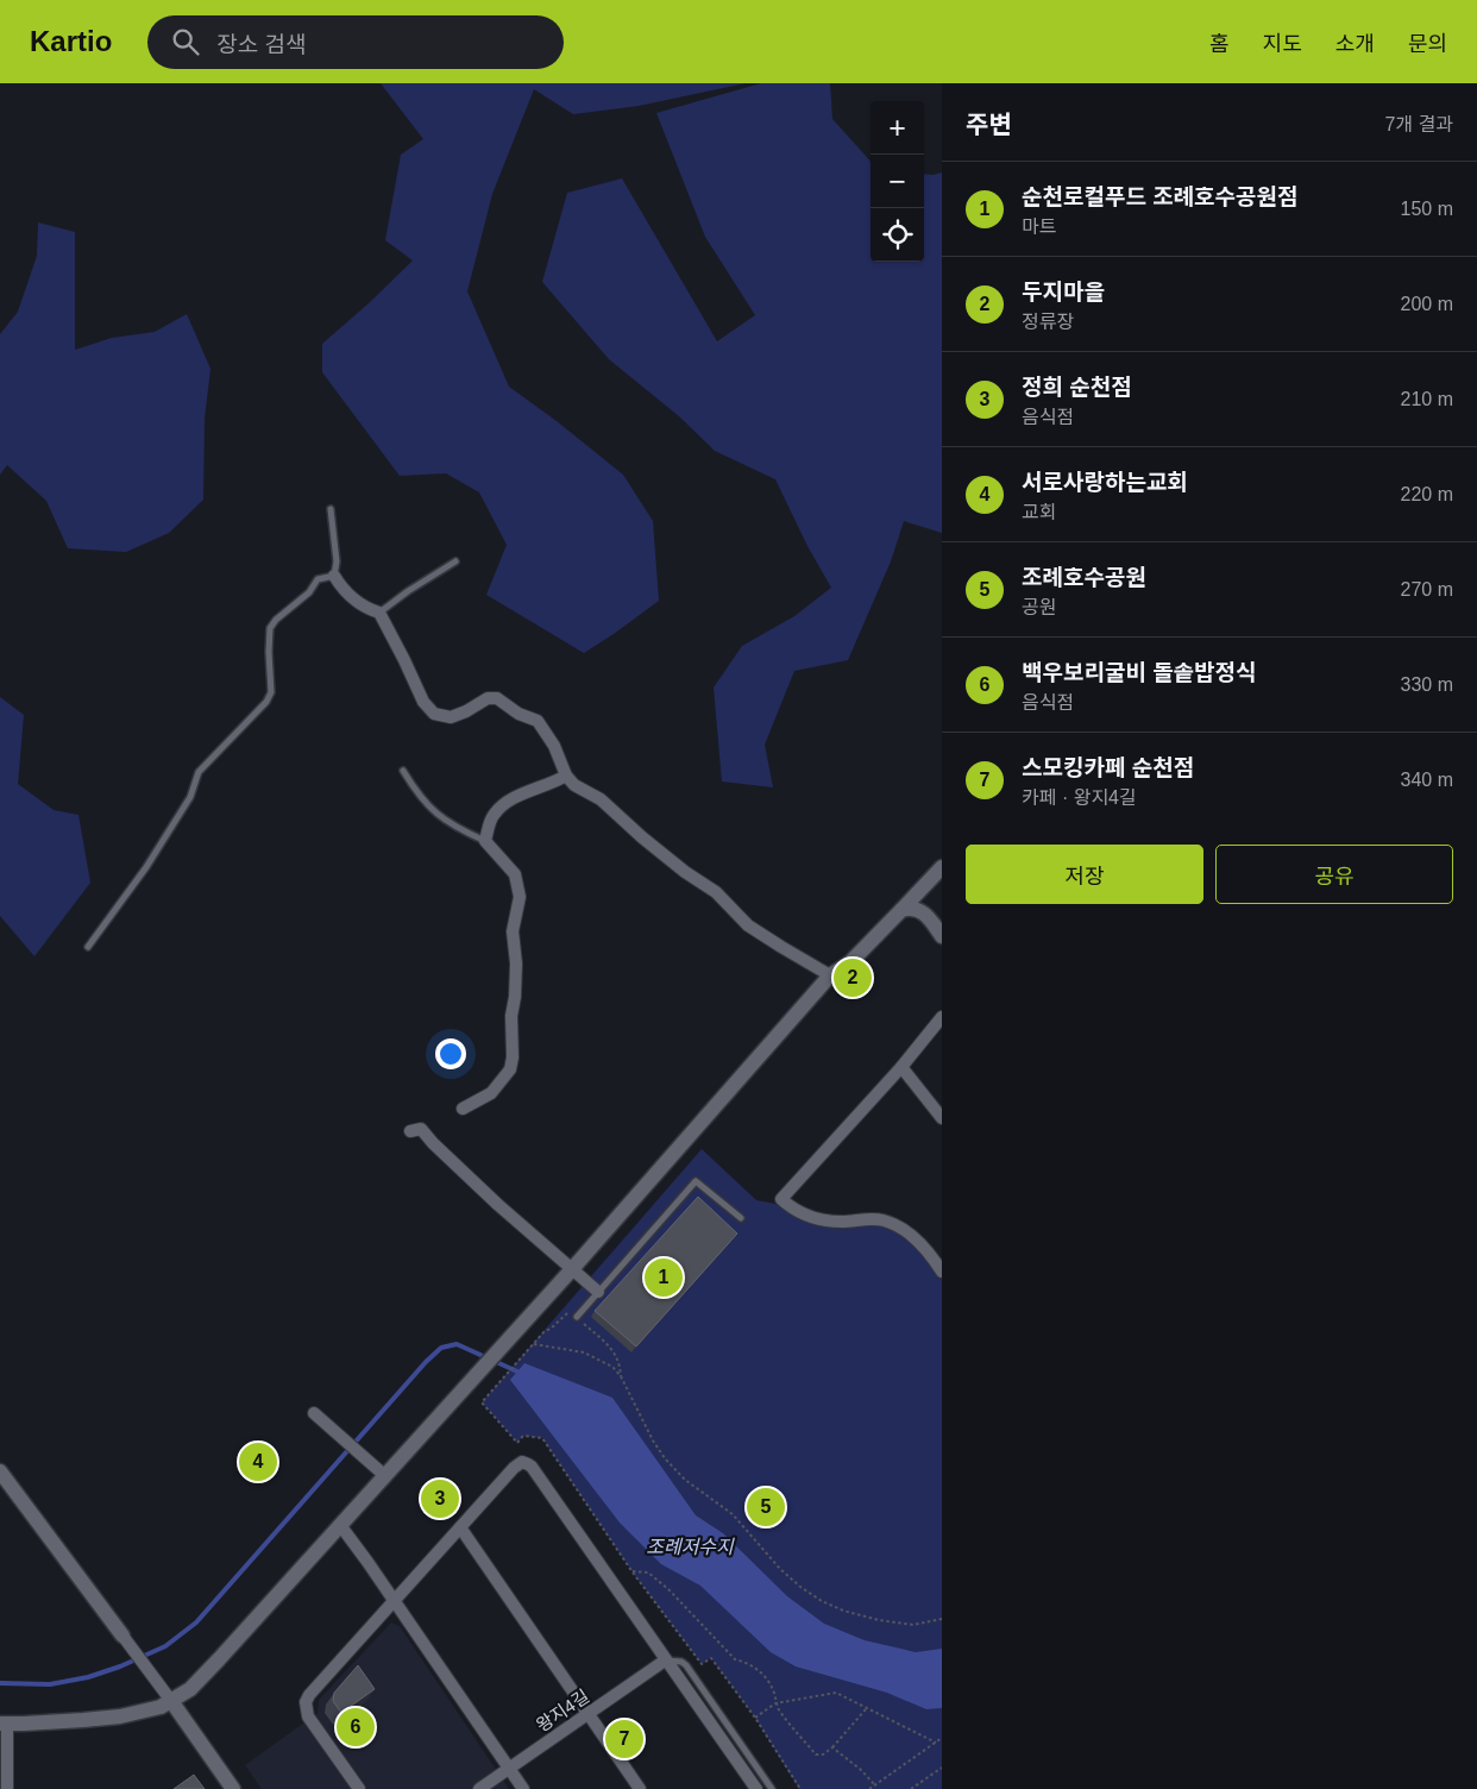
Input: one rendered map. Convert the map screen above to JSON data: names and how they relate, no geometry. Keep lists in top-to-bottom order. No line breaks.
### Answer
{"streets":{"street":["왕지4길"]},"water":["조례저수지"],"page":{"header":"Kartio","search":"장소 검색","nav":["홈","지도","소개","문의"],"heading":["주변","7개 결과"],"map_buttons":["+","−"],"list":[{"mark":"1","name":"순천로컬푸드 조례호수공원점","note":"마트","value":"150 m"},{"mark":"2","name":"두지마을","note":"정류장","value":"200 m"},{"mark":"3","name":"정희 순천점","note":"음식점","value":"210 m"},{"mark":"4","name":"서로사랑하는교회","note":"교회","value":"220 m"},{"mark":"5","name":"조례호수공원","note":"공원","value":"270 m"},{"mark":"6","name":"백우보리굴비 돌솥밥정식","note":"음식점","value":"330 m"},{"mark":"7","name":"스모킹카페 순천점","note":"카페 · 왕지4길","value":"340 m"}],"buttons":["저장","공유"],"pins":["2","1","4","3","5","6","7"]}}
